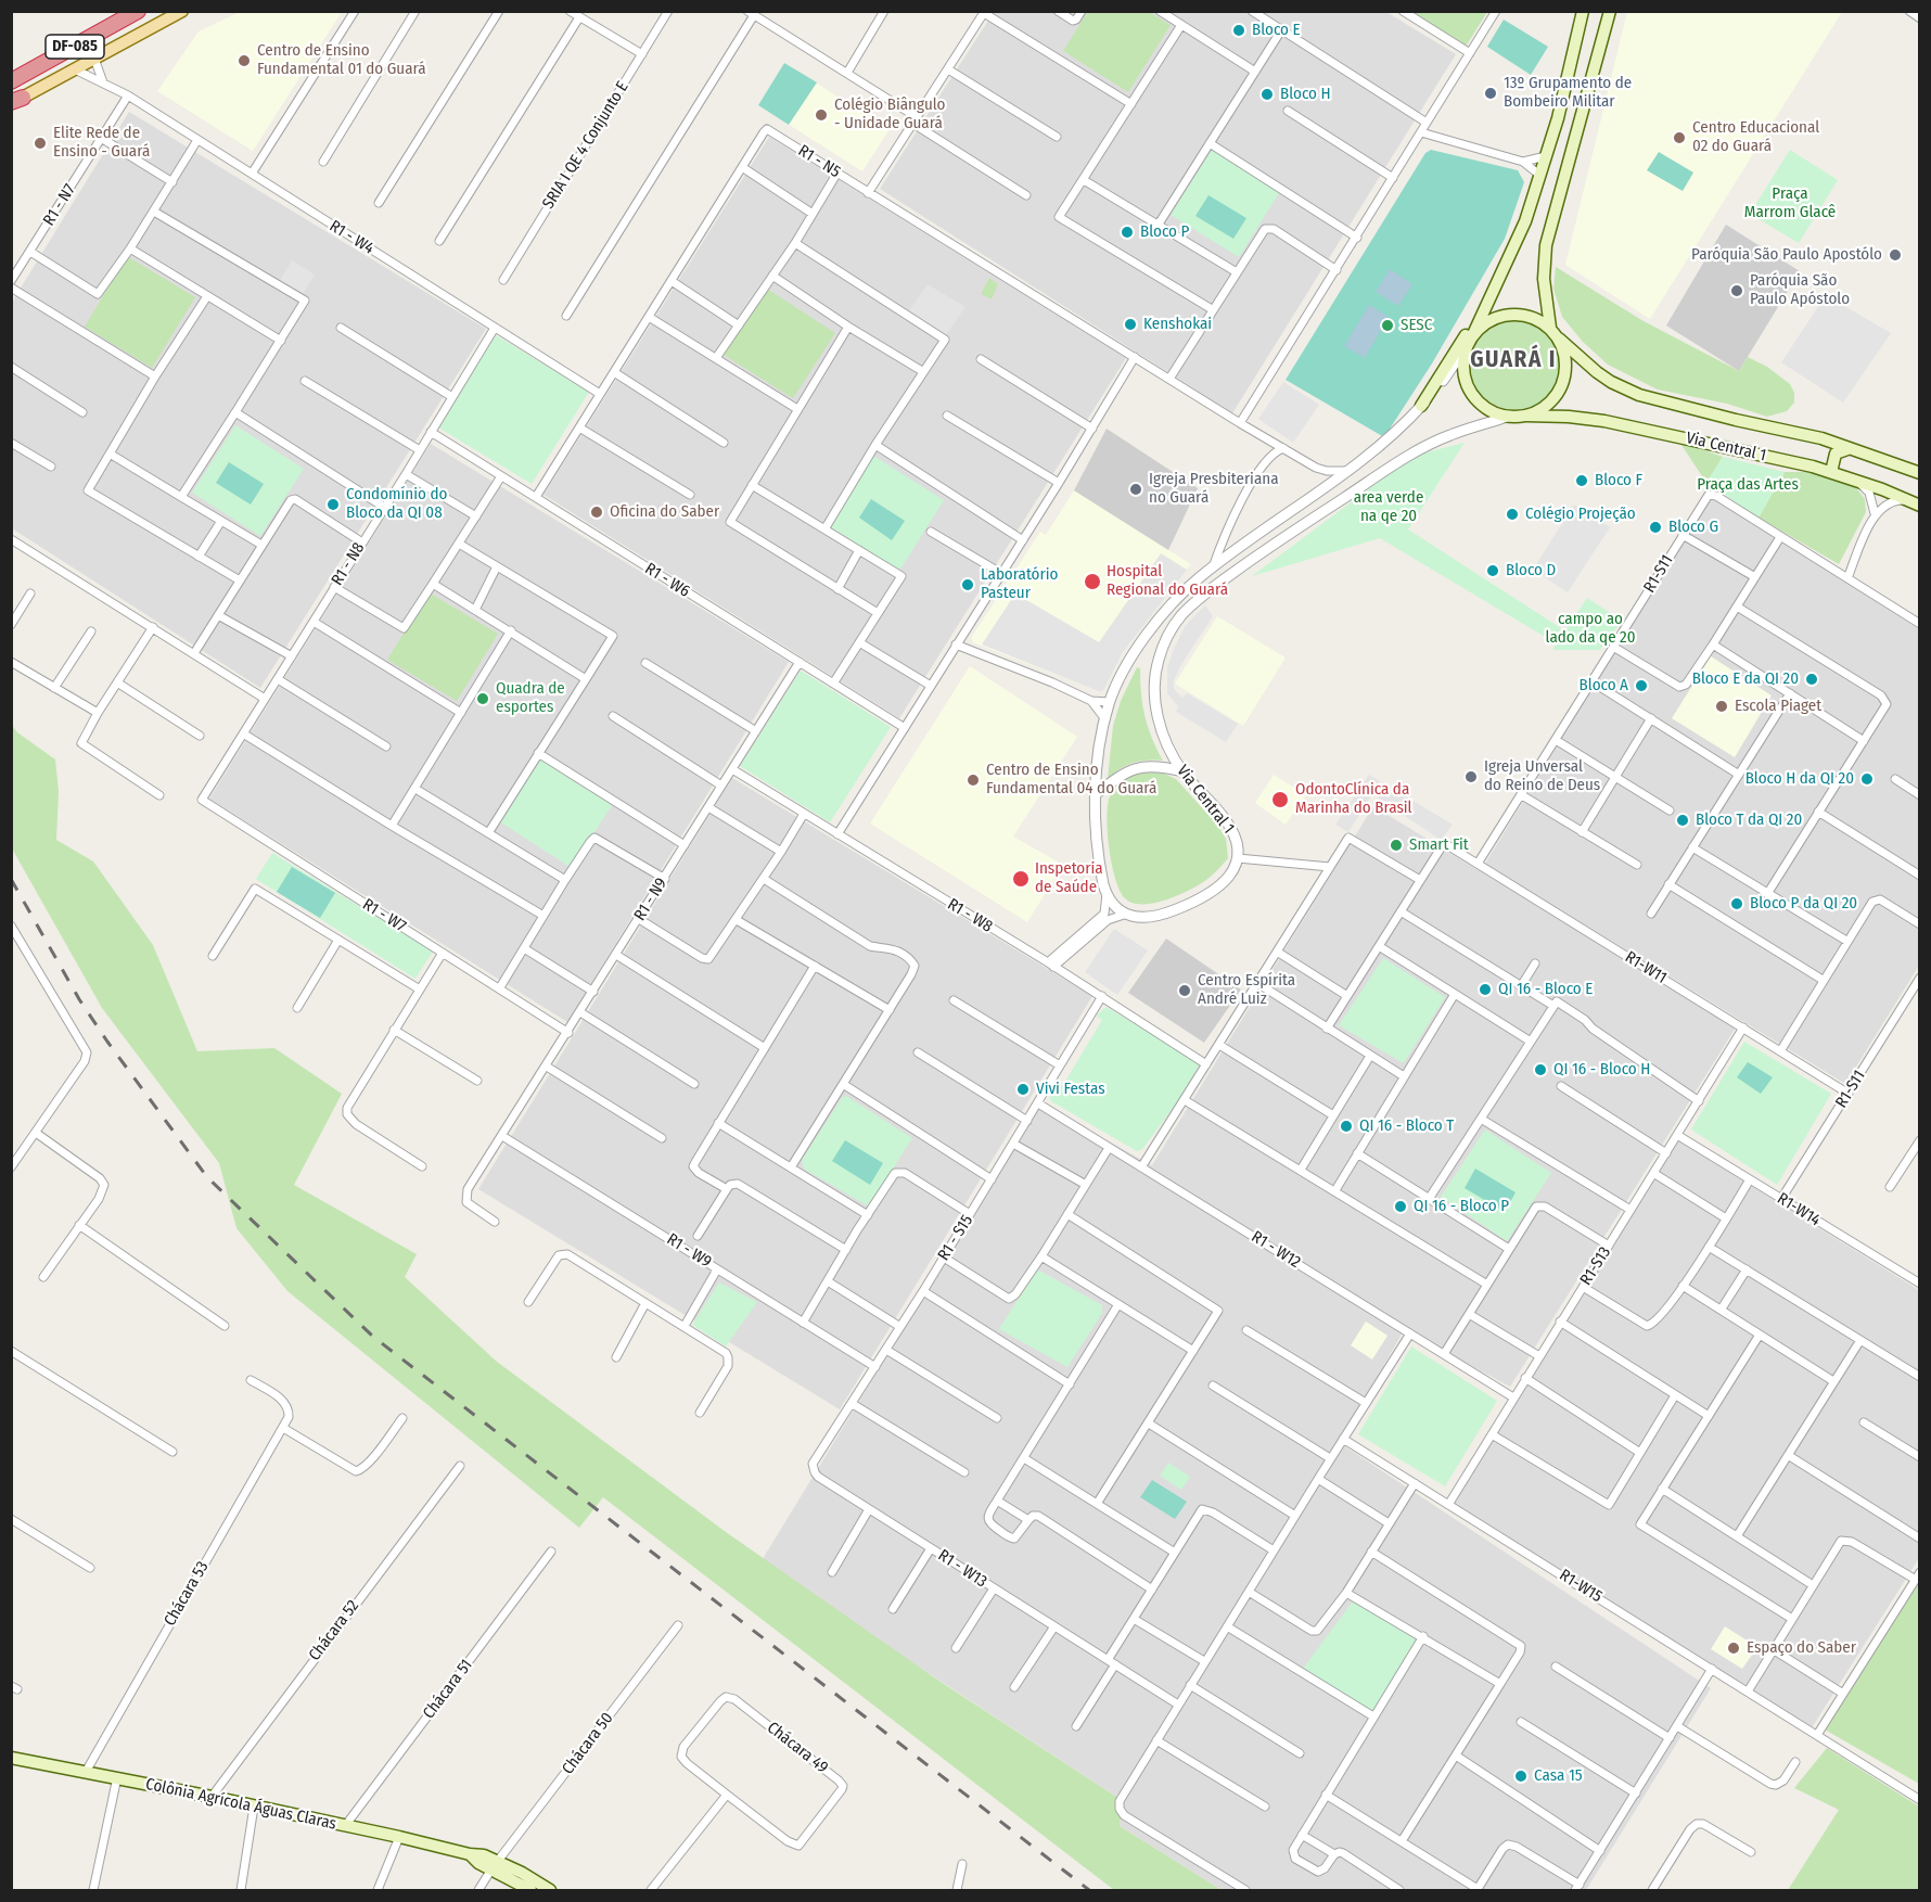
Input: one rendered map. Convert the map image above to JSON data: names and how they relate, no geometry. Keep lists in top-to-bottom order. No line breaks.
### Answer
{"streets":{"highway":["DF-085"],"main road":["Via Central 1","Colônia Agrícola Águas Claras"],"street":["SRIA I QE 4 Conjunto E","R1 - N5","R1 - N7","R1 - W4","R1 - N8","R1-S11","R1 - W6","R1 - N9","R1 - W7","R1 - W8","R1-W11","R1-W14","R1 - S15","R1 - W12","R1 - W9","R1-S13","R1 - W13","R1-W15","Chácara 53","Chácara 52","Chácara 51","Chácara 50","Chácara 49"]},"crossings":[["R1 - N5","R1 - W4"],["R1 - N5","R1 - W6"],["R1 - N7","R1 - W4"],["R1 - W4","R1 - N8"],["R1 - N8","R1 - W6"],["R1 - N8","R1 - W7"],["R1-S11","R1-W11"],["R1-S11","R1-W14"],["R1 - W6","R1 - N9"],["R1 - N9","R1 - W7"],["R1 - N9","R1 - W8"],["R1 - N9","R1 - W9"],["R1 - W8","R1 - S15"],["R1-W11","R1-S13"],["R1-W14","R1-S13"],["R1 - S15","R1 - W12"],["R1 - S15","R1 - W9"],["R1 - S15","R1 - W13"],["R1 - W12","R1-S13"],["R1-S13","R1-W15"],["Chácara 53","Colônia Agrícola Águas Claras"],["Chácara 52","Colônia Agrícola Águas Claras"],["Chácara 51","Colônia Agrícola Águas Claras"],["Chácara 50","Colônia Agrícola Águas Claras"]],"districts":["GUARÁ I"],"parks":["Praça Marrom Glacê","Praça das Artes","area verde na qe 20","campo ao lado da qe 20"],"places":["Bloco E","Centro de Ensino Fundamental 01 do Guará","13º Grupamento de Bombeiro Militar","Bloco H","Colégio Biângulo - Unidade Guará","Centro Educacional 02 do Guará","Elite Rede de Ensino - Guará","Bloco P","Paróquia São Paulo Apostólo","Paróquia São Paulo Apóstolo","Kenshokai","SESC","Bloco F","Igreja Presbiteriana no Guará","Condomínio do Bloco da QI 08","Oficina do Saber","Colégio Projeção","Bloco G","Bloco D","Hospital Regional do Guará","Laboratório Pasteur","Bloco E da QI 20","Bloco A","Quadra de esportes","Escola Piaget","Igreja Unversal do Reino de Deus","Bloco H da QI 20","Centro de Ensino Fundamental 04 do Guará","OdontoClínica da Marinha do Brasil","Bloco T da QI 20","Smart Fit","Inspetoria de Saúde","Bloco P da QI 20","QI 16 - Bloco E","Centro Espírita André Luiz","QI 16 - Bloco H","Vivi Festas","QI 16 - Bloco T","QI 16 - Bloco P","Espaço do Saber","Casa 15"]}
